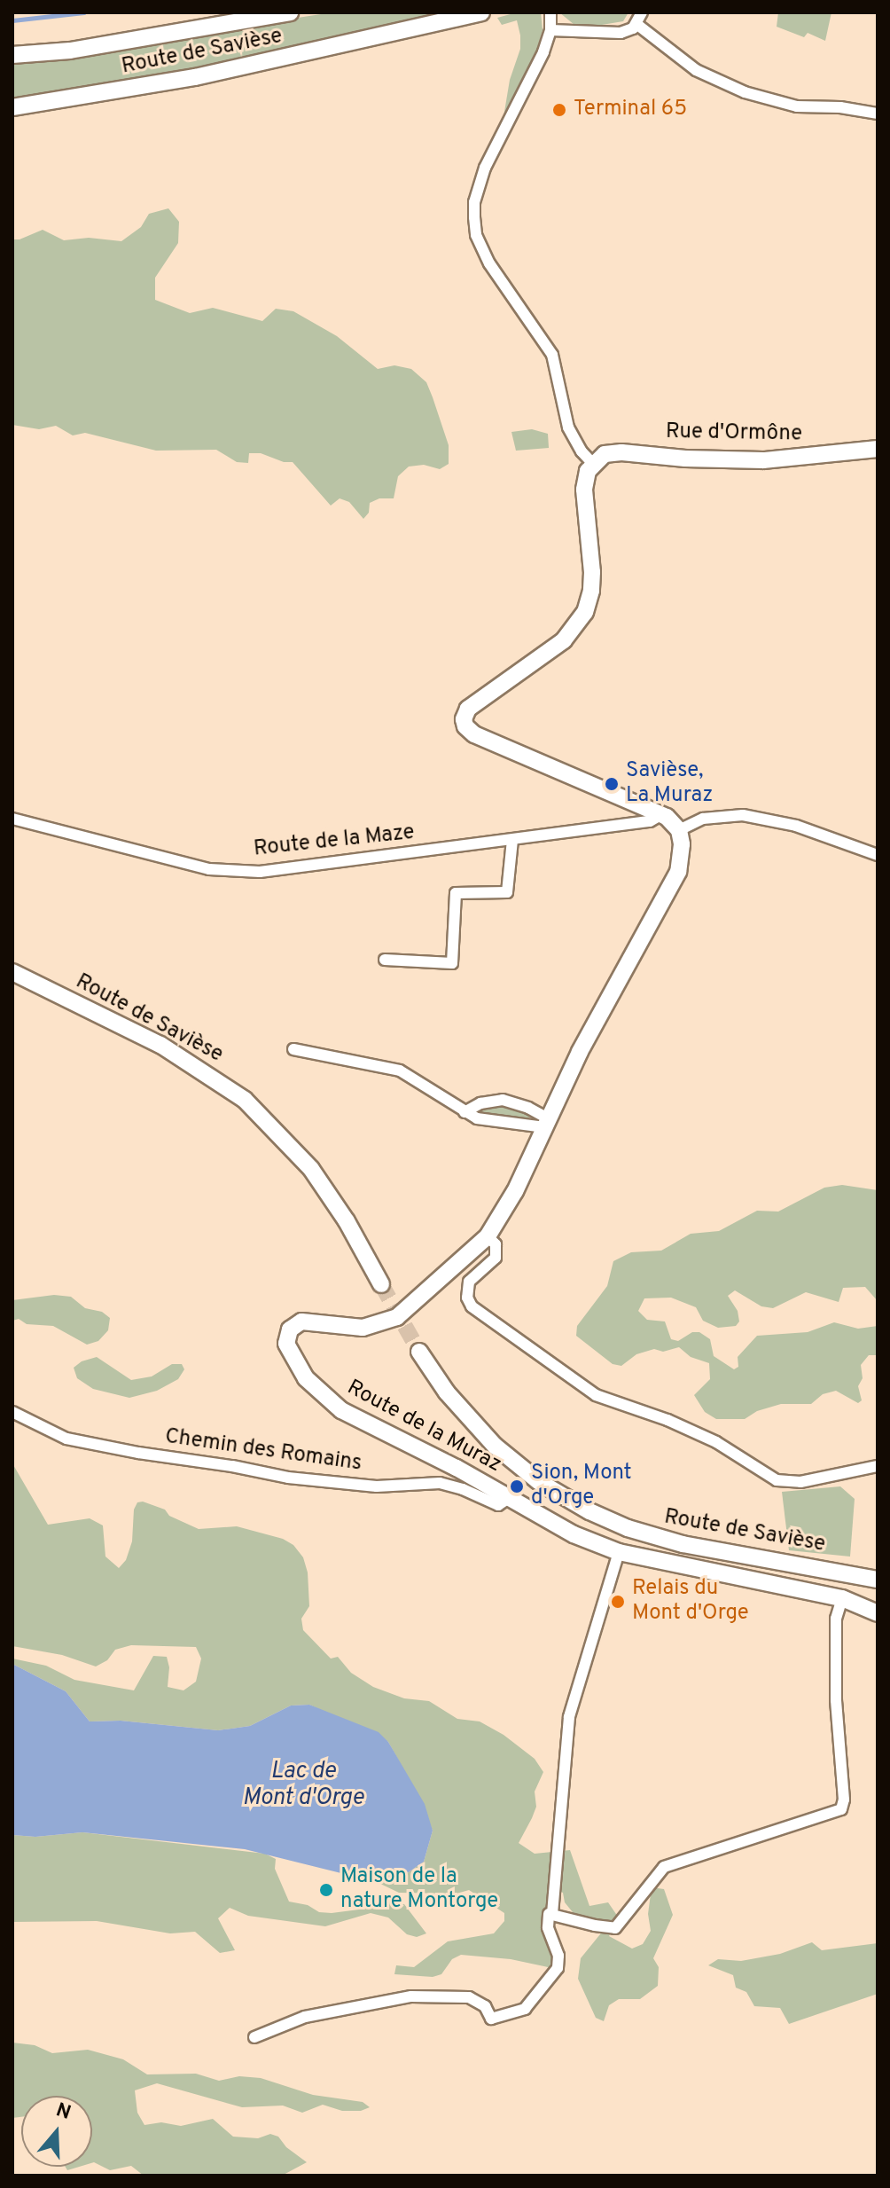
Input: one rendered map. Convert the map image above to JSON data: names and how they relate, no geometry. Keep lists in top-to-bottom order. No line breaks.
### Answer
{"streets":{"street":["Route de Savièse","Rue d'Ormône","Route de la Maze","Route de la Muraz","Chemin des Romains"]},"crossings":[["Route de la Muraz","Chemin des Romains"]],"water":["Lac de Mont d'Orge"],"places":["Terminal 65","Savièse, La Muraz","Sion, Mont d'Orge","Relais du Mont d'Orge","Maison de la nature Montorge"],"north":"top"}
